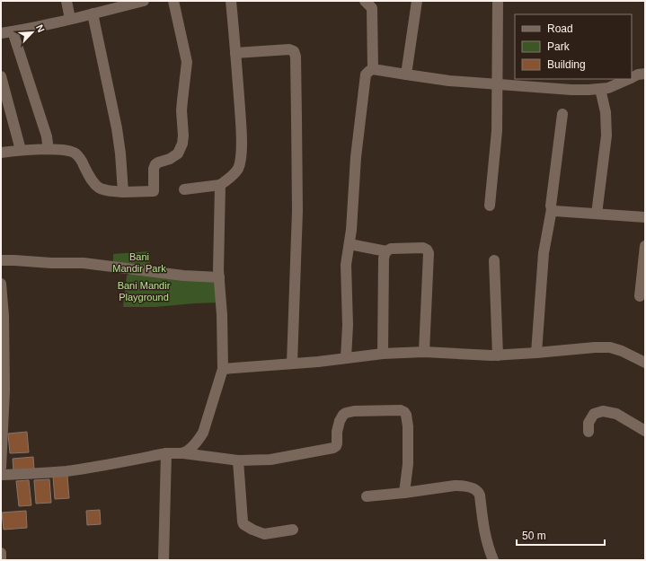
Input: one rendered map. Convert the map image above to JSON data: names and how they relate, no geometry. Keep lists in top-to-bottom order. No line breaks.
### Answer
{"parks":["Bani Mandir Park","Bani Mandir Playground"],"legend":["Road","Park","Building"],"scale_bar":"50 m","north":"top right"}
